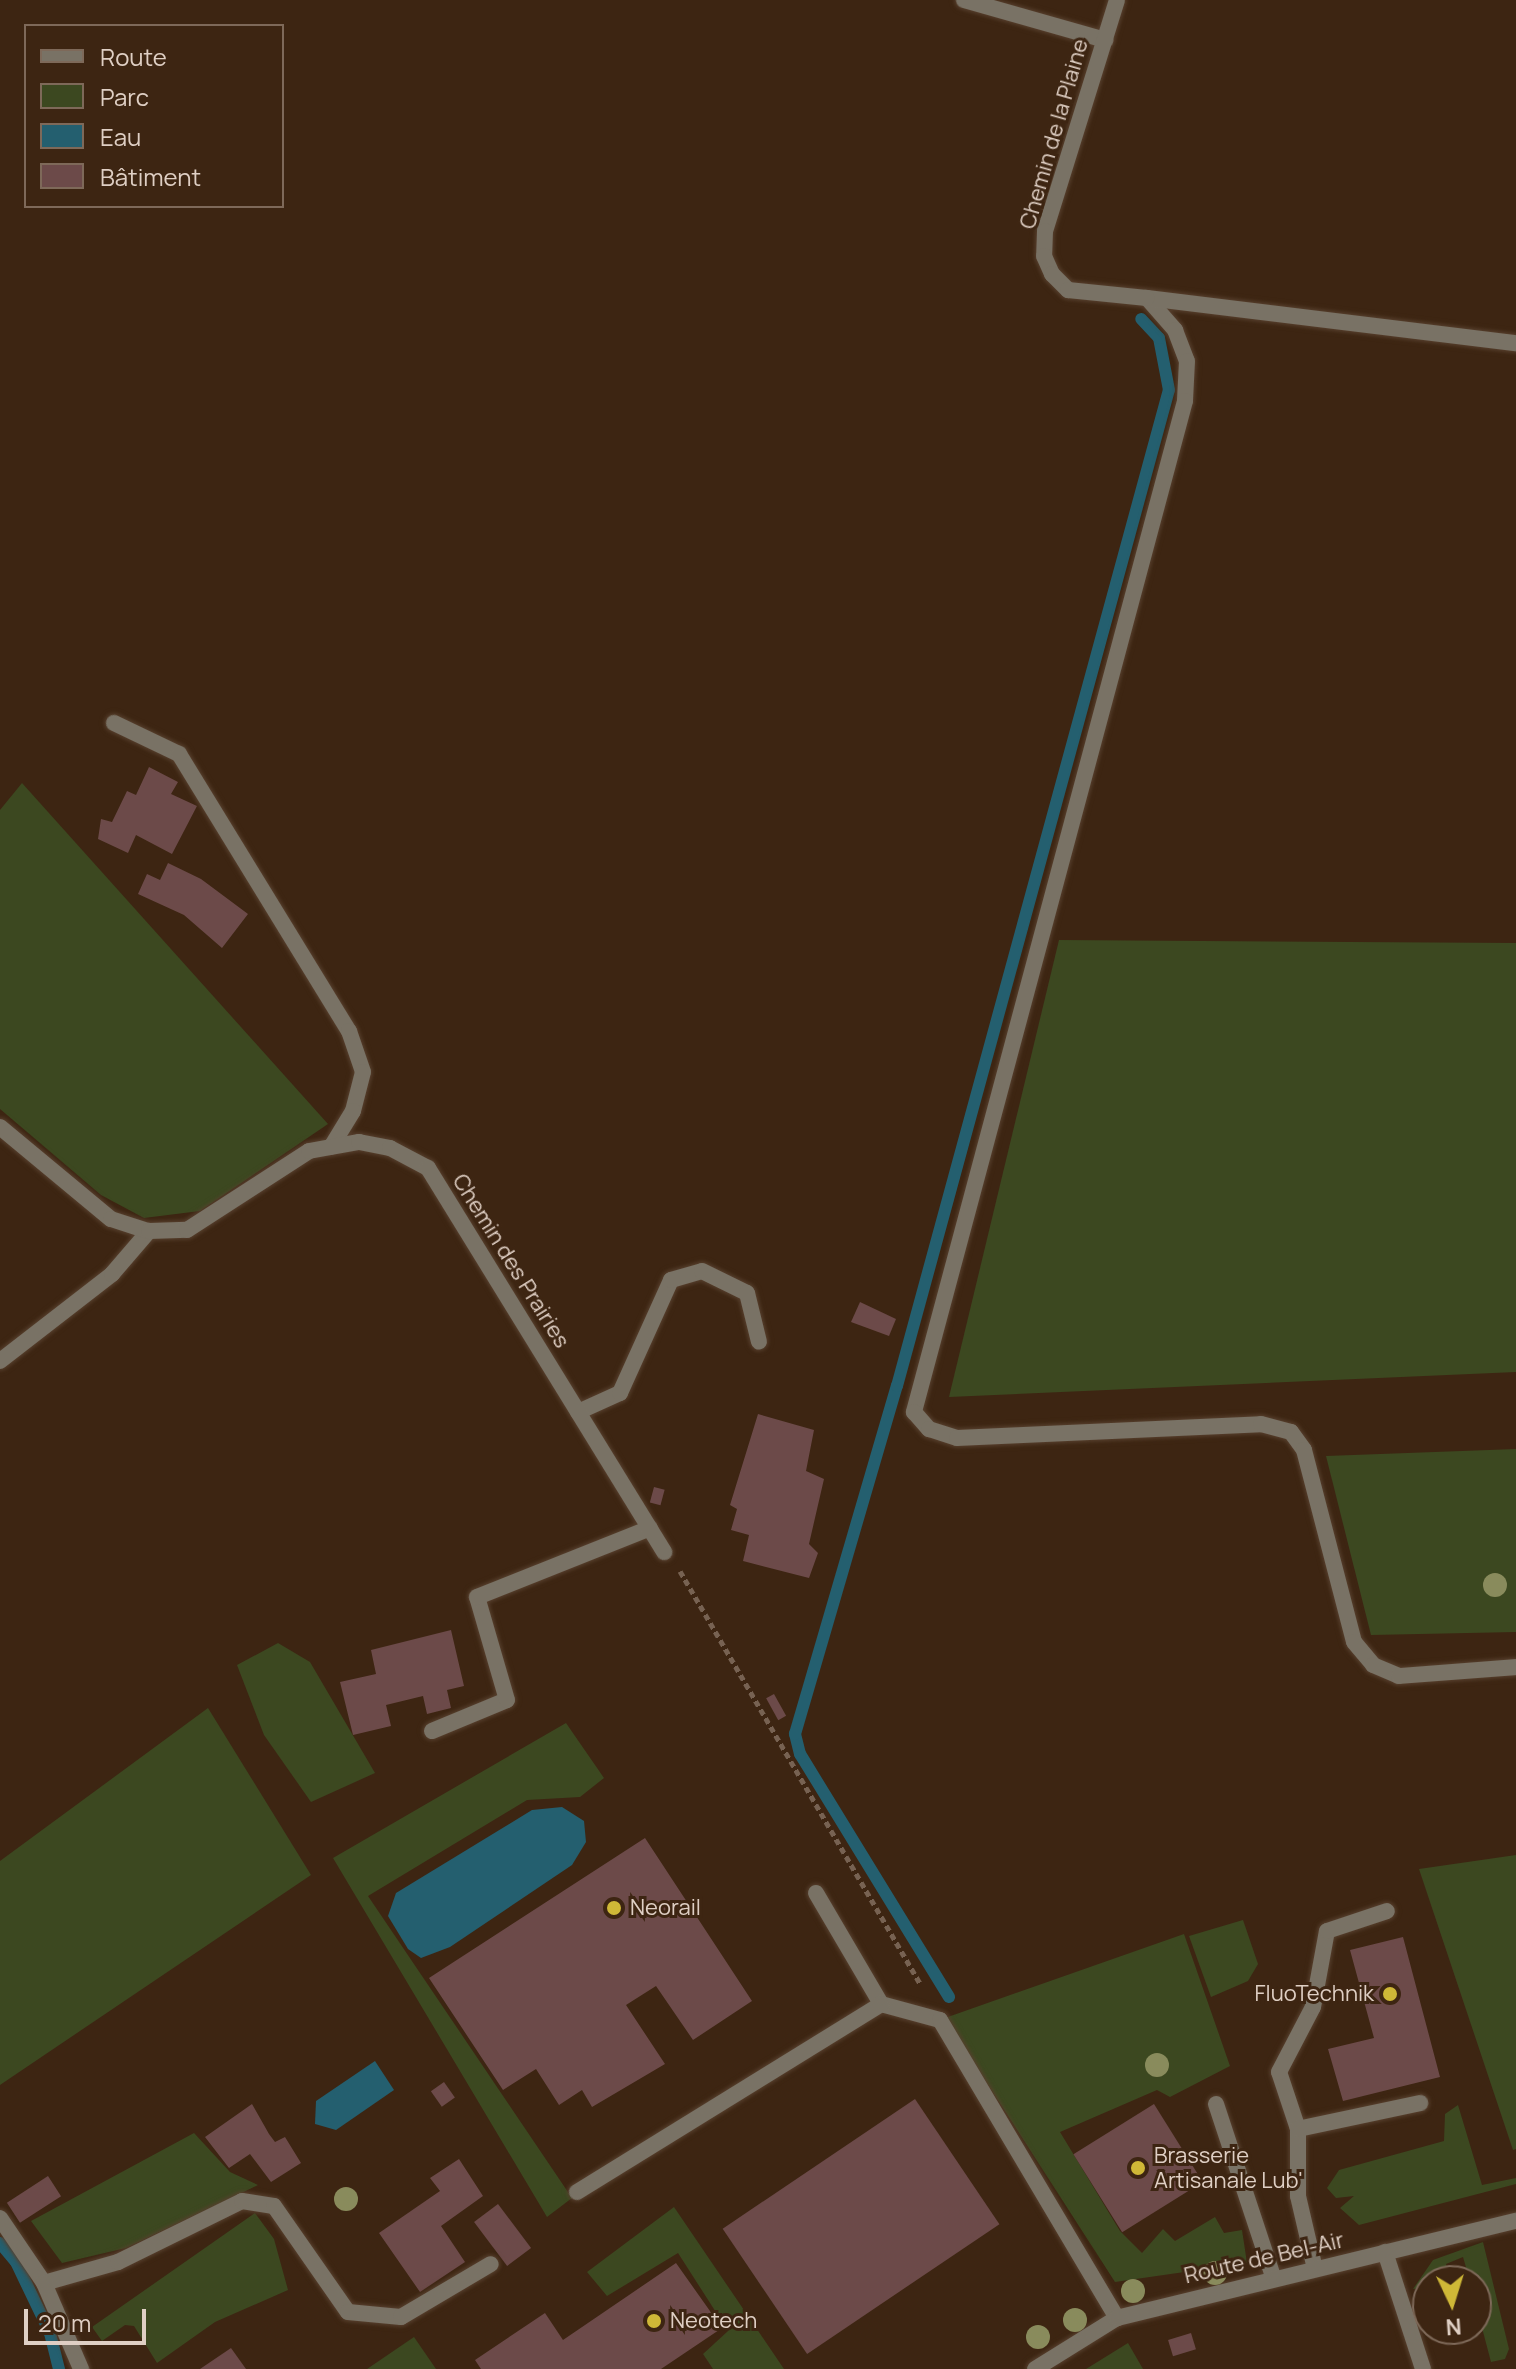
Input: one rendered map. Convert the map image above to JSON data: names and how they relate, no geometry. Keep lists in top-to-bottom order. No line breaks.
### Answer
{"streets":{"street":["Chemin de la Plaine","Chemin des Prairies","Route de Bel-Air"]},"places":["Neorail","FluoTechnik","Brasserie Artisanale Lub'","Neotech"],"legend":["Route","Parc","Eau","Bâtiment"],"scale_bar":"20 m","north":"bottom"}
